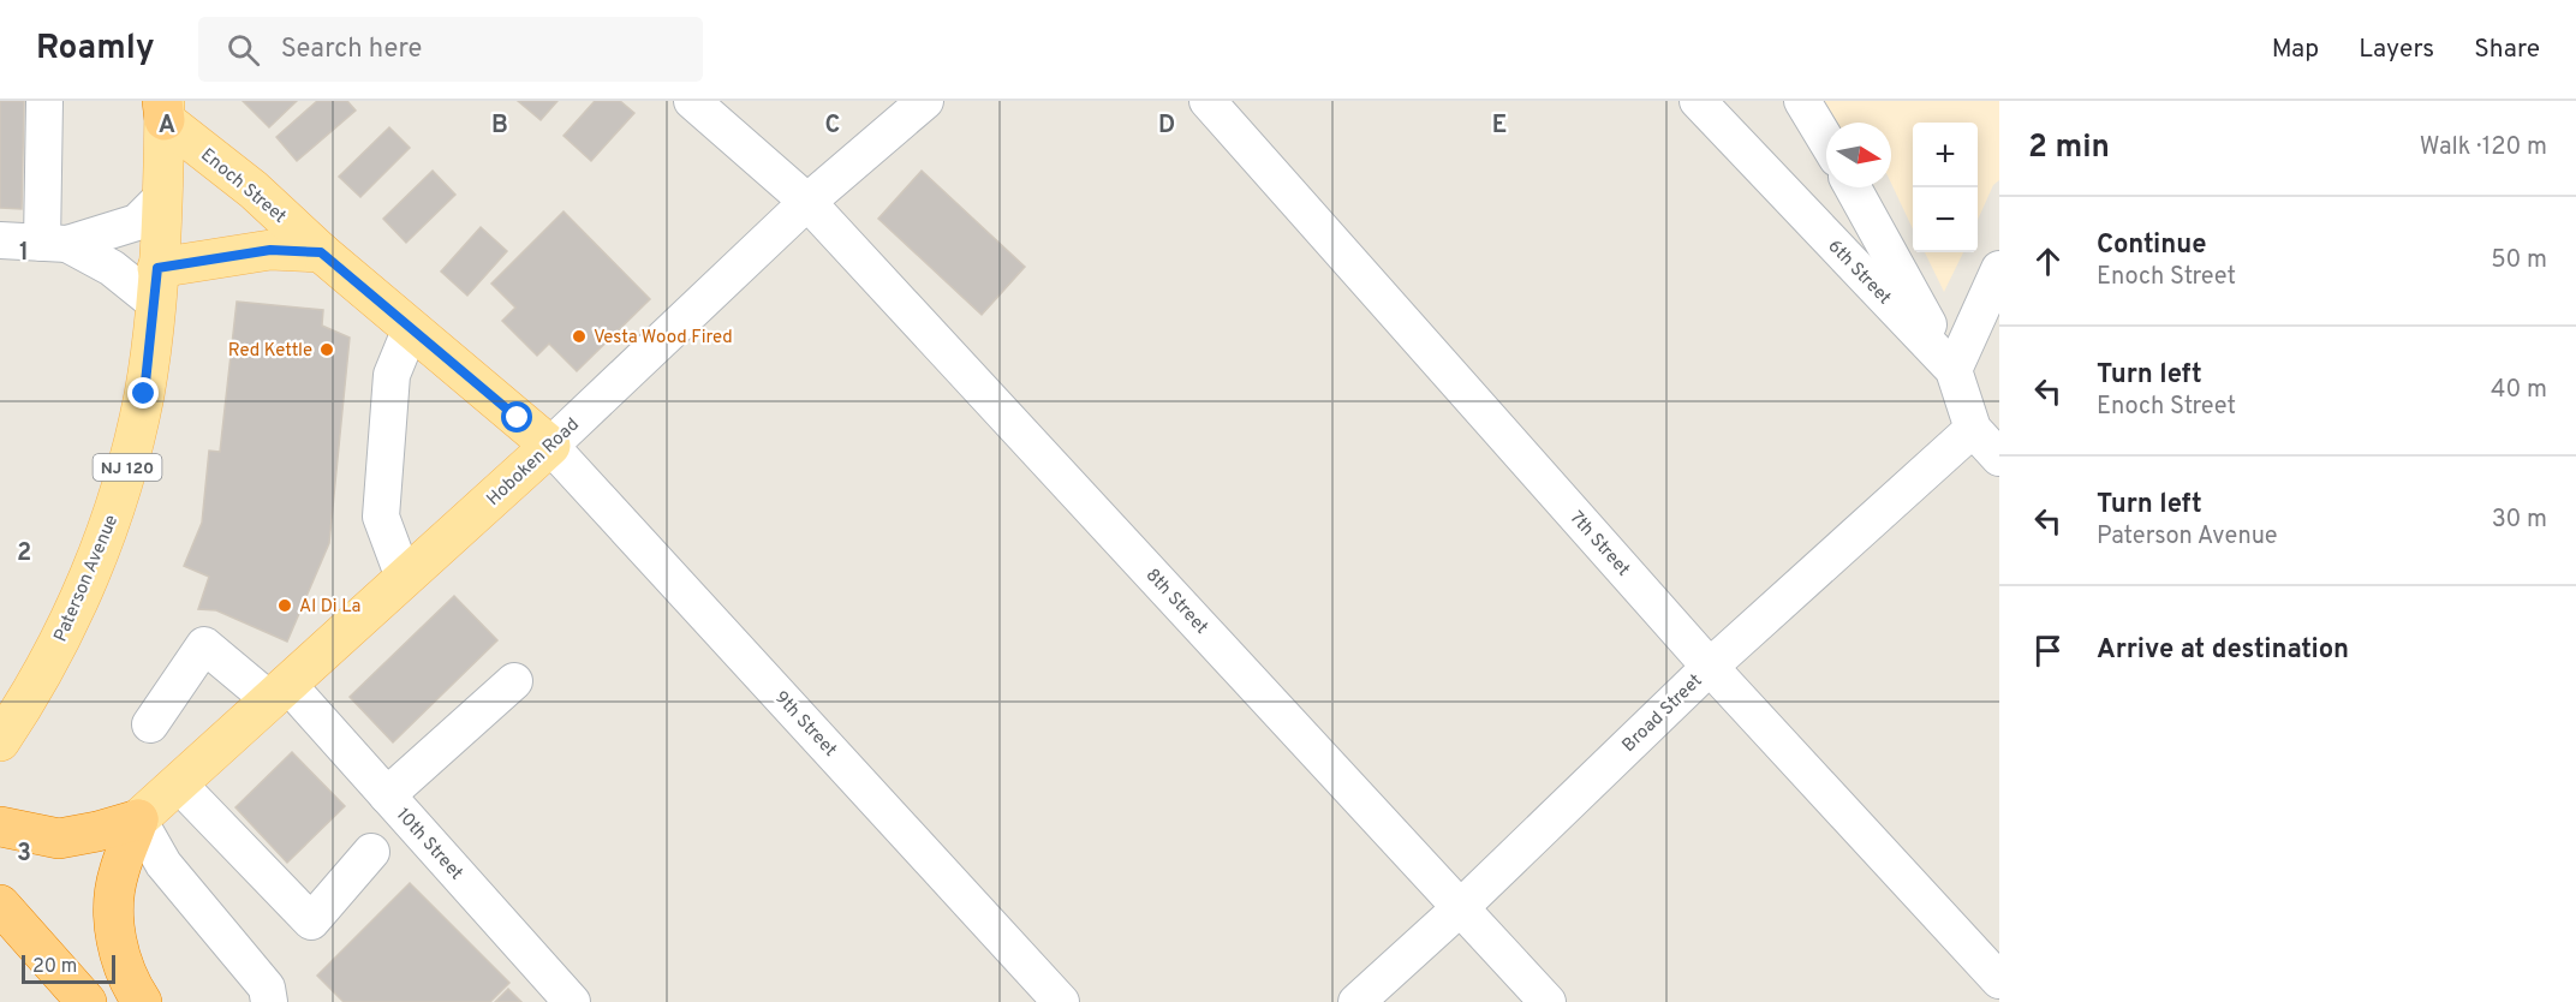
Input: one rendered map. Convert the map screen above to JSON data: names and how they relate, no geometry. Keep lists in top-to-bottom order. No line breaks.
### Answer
{"streets":{"main road":["Enoch Street","Hoboken Road","NJ 120","Paterson Avenue"],"street":["6th Street","7th Street","8th Street","Broad Street","9th Street","10th Street"]},"crossings":[["Enoch Street","Hoboken Road"],["Enoch Street","Paterson Avenue"],["Enoch Street","9th Street"],["6th Street","Broad Street"],["Hoboken Road","8th Street"],["Hoboken Road","9th Street"],["Hoboken Road","10th Street"],["7th Street","Broad Street"],["8th Street","Broad Street"]],"places":["Vesta Wood Fired","Red Kettle","Al Di La"],"scale_bar":"20 m","north":"right","page":{"header":"Roamly","search":"Search here","nav":["Map","Layers","Share"],"heading":["2 min","Walk · 120 m"],"map_buttons":["+","−"],"list":[["Continue","Enoch Street","50 m"],["Turn left","Enoch Street","40 m"],["Turn left","Paterson Avenue","30 m"],"Arrive at destination"],"scale":"20 m"},"grid":{"columns":["A","B","C","D","E"],"rows":["1","2","3"]}}
